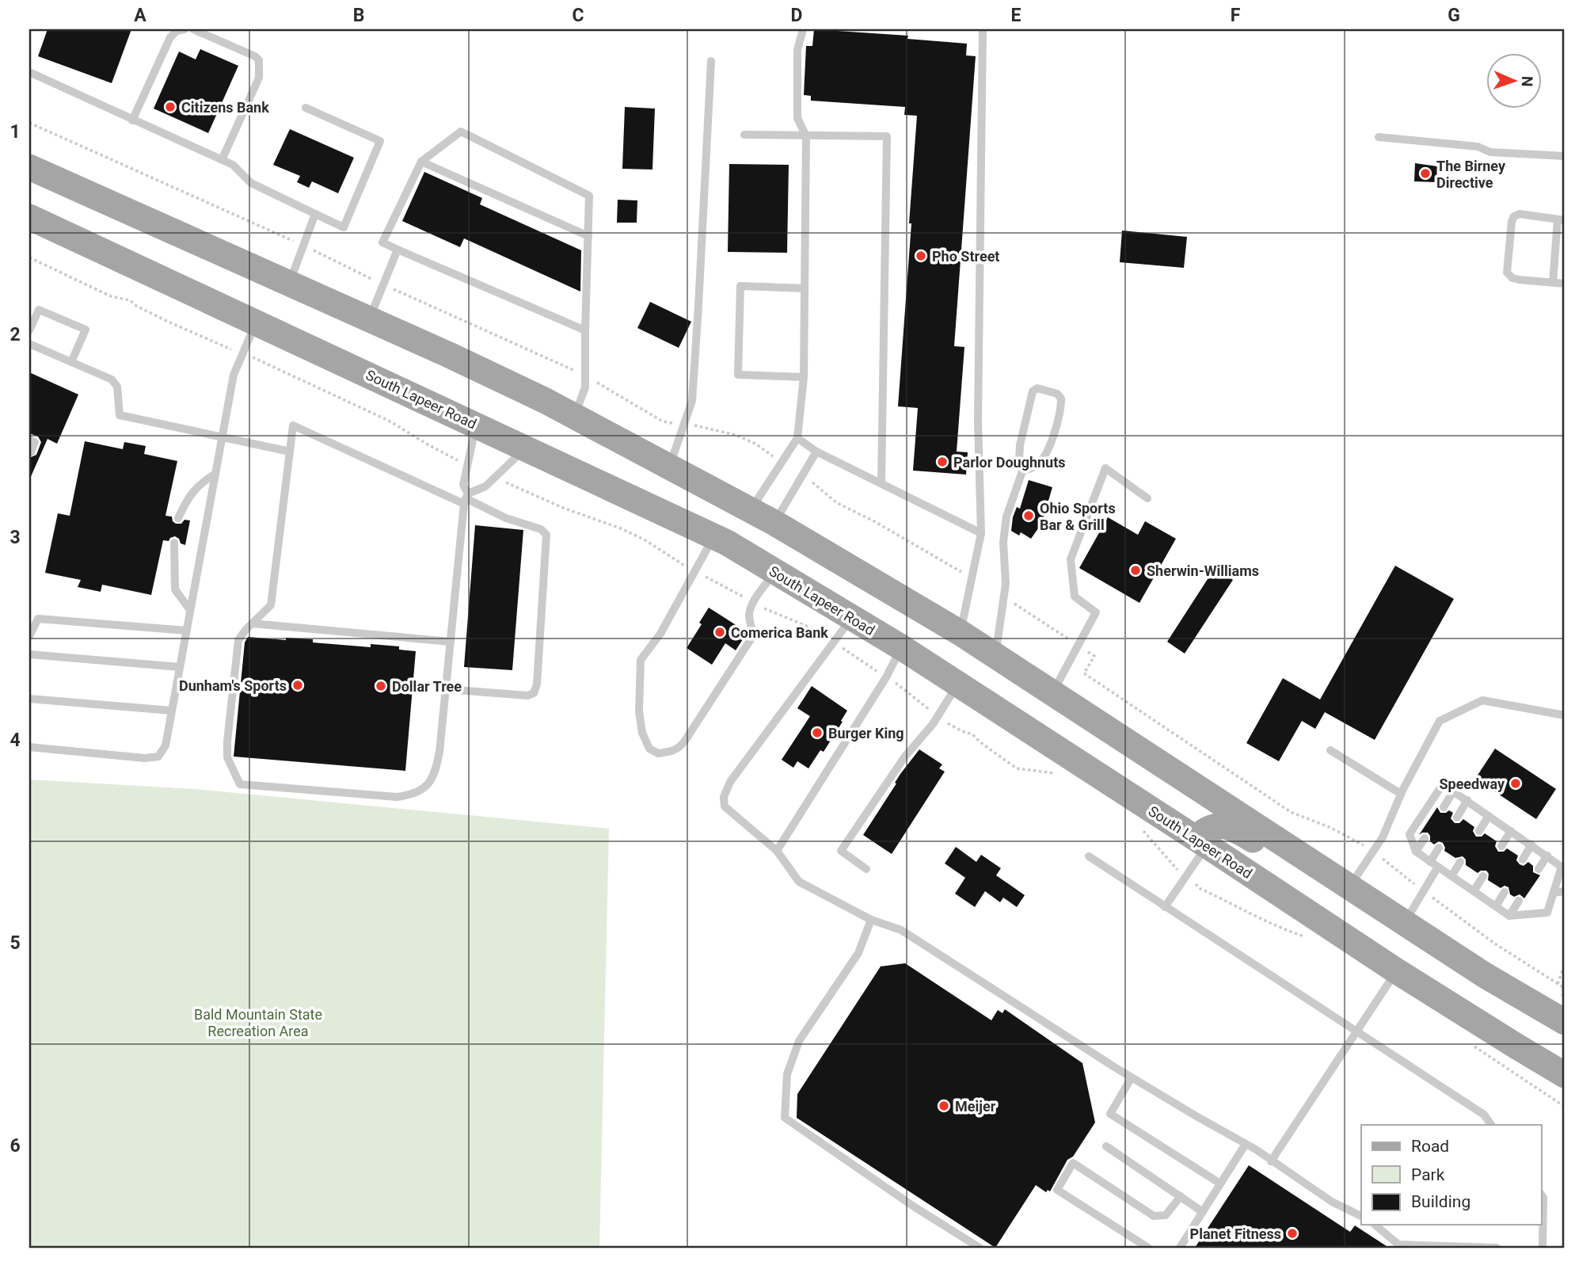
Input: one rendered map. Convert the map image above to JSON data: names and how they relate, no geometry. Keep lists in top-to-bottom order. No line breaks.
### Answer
{"streets":{"main road":["South Lapeer Road"]},"parks":["Bald Mountain State Recreation Area"],"places":["Citizens Bank","The Birney Directive","Pho Street","Parlor Doughnuts","Ohio Sports Bar & Grill","Sherwin-Williams","Comerica Bank","Dunham's Sports","Dollar Tree","Burger King","Speedway","Meijer","Planet Fitness"],"legend":["Road","Park","Building"],"north":"right","grid":{"columns":["A","B","C","D","E","F","G"],"rows":["1","2","3","4","5","6"]}}
